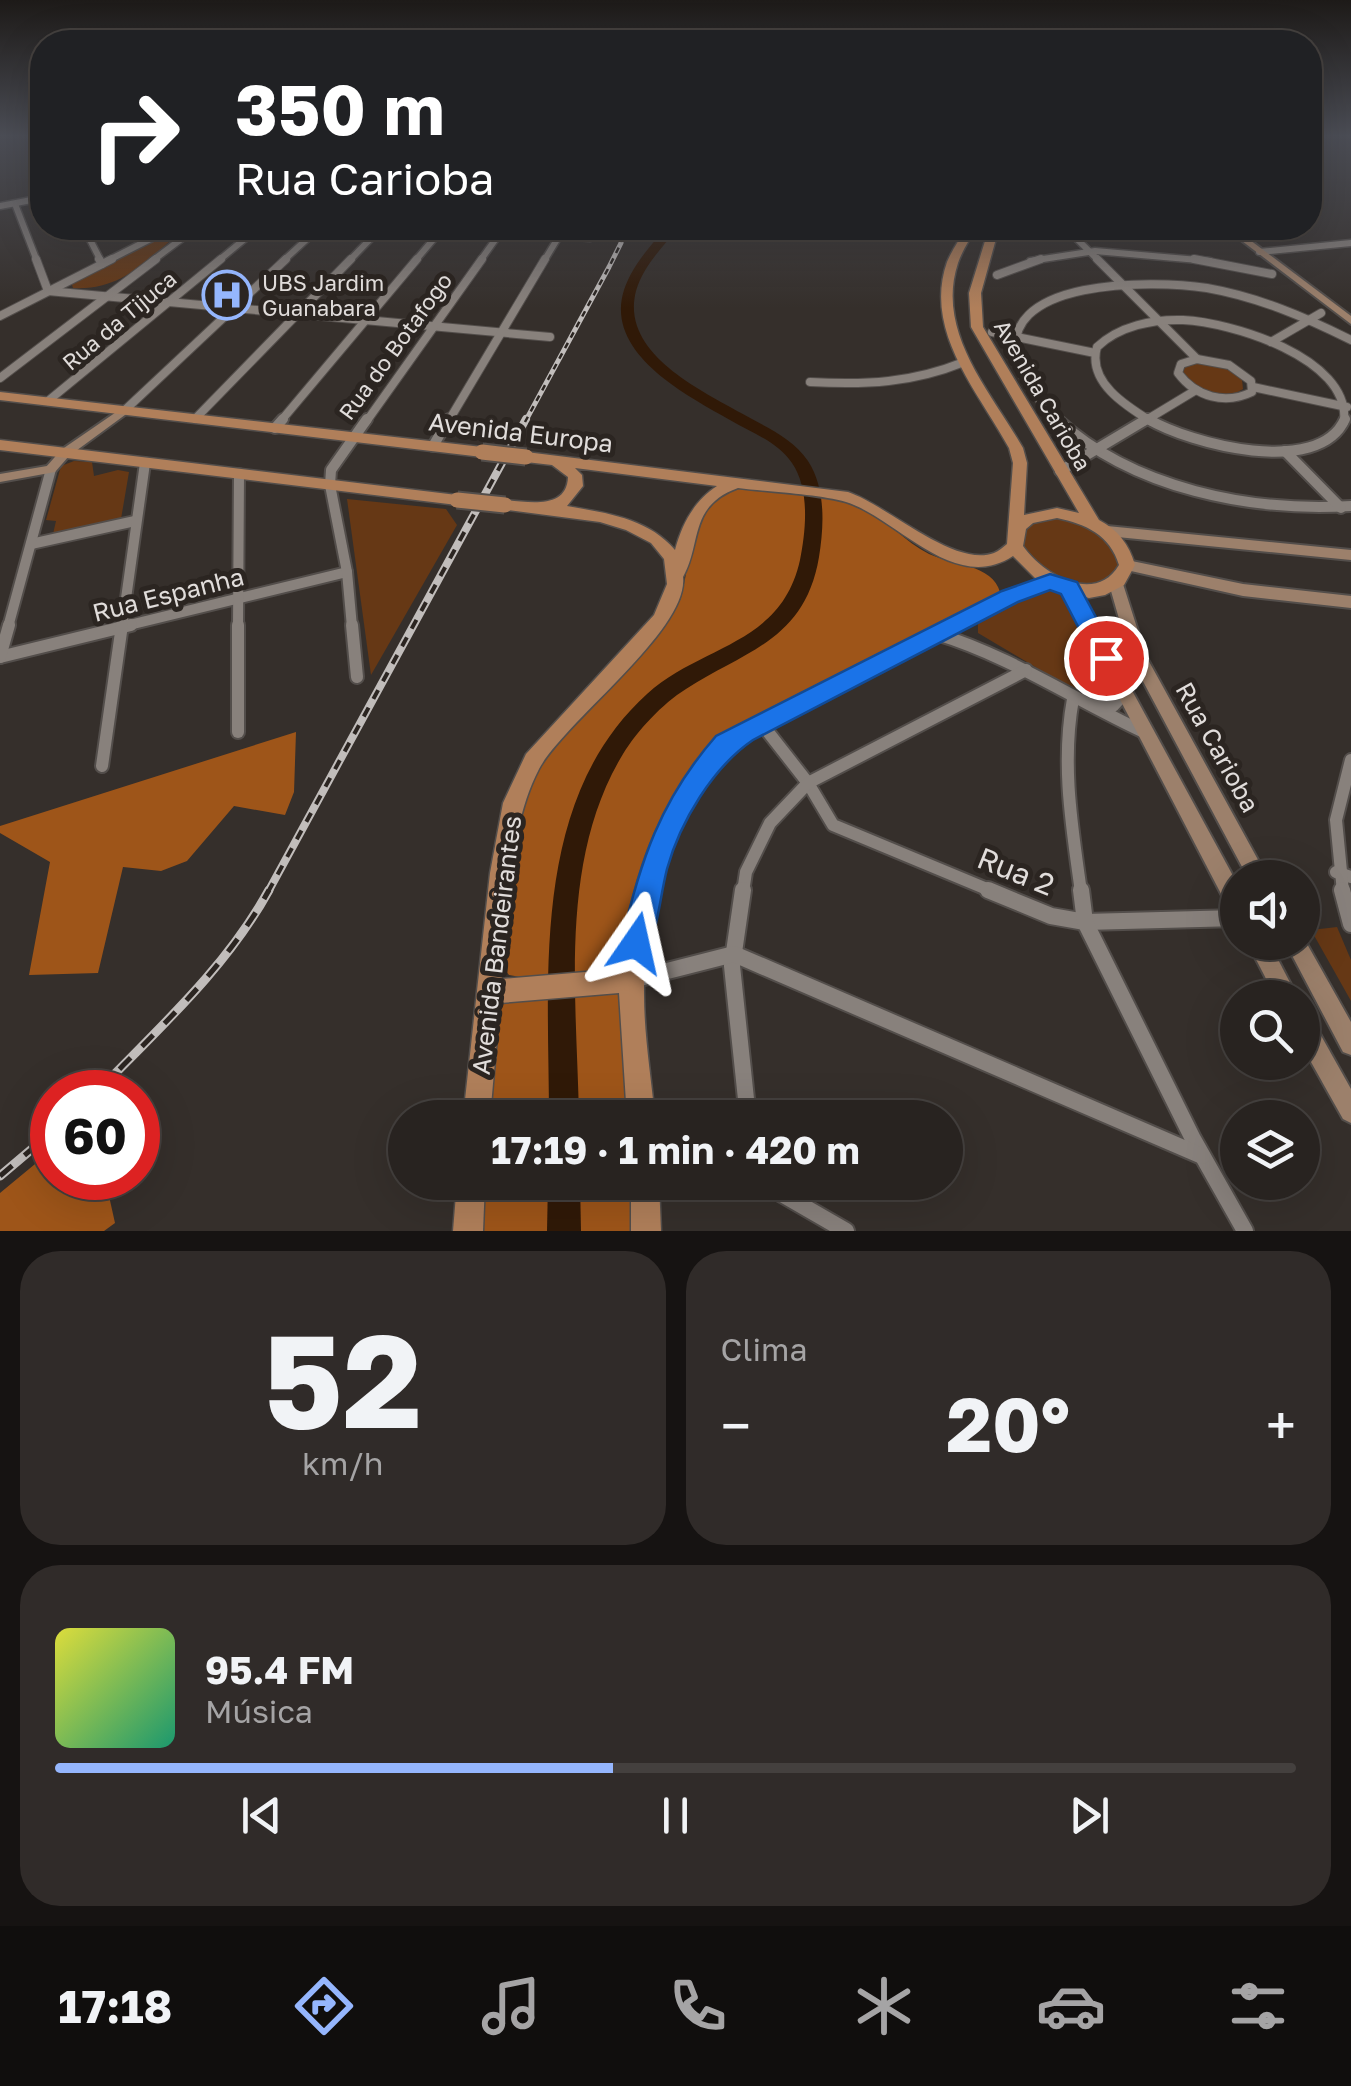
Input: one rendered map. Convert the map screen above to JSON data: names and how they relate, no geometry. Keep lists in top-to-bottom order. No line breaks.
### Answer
{"streets":{"main road":["Avenida Carioba","Avenida Europa","Rua Carioba","Avenida Bandeirantes"],"street":["Rua da Tijuca","Rua do Botafogo","Rua Espanha","Rua 2"]},"crossings":[["Rua da Tijuca","Avenida Europa"],["Rua do Botafogo","Avenida Europa"],["Avenida Carioba","Avenida Europa"],["Avenida Carioba","Rua Carioba"],["Avenida Europa","Rua Carioba"],["Avenida Europa","Avenida Bandeirantes"]],"places":{"hospital":["UBS Jardim Guanabara"]},"page":{"turn":["350 m","Rua Carioba"],"limit":"60","trip":"17:19 · 1 min · 420 m","tile":[["52","km/h"],"Clima"],"heat":["−","20°","+"],"song":["95.4 FM","Música"],"tabs":"17:18"}}
